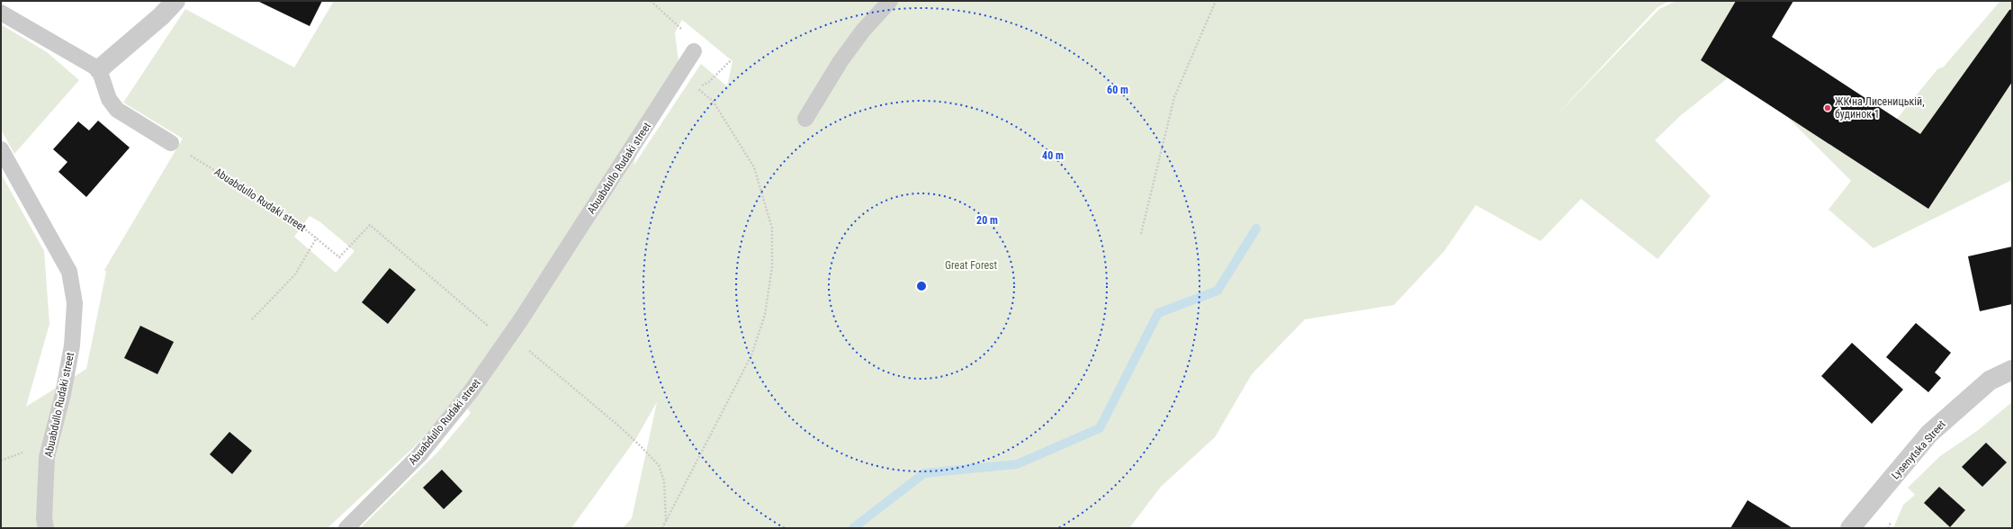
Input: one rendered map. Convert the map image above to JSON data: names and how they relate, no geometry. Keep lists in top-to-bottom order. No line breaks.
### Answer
{"streets":{"street":["Lysenytska Street"],"lane":["Abuabdullo Rudaki street"]},"parks":["Great Forest"],"places":["ЖК на Лисеницькій, будинок 1"],"rings":["60 m","40 m","20 m"]}
